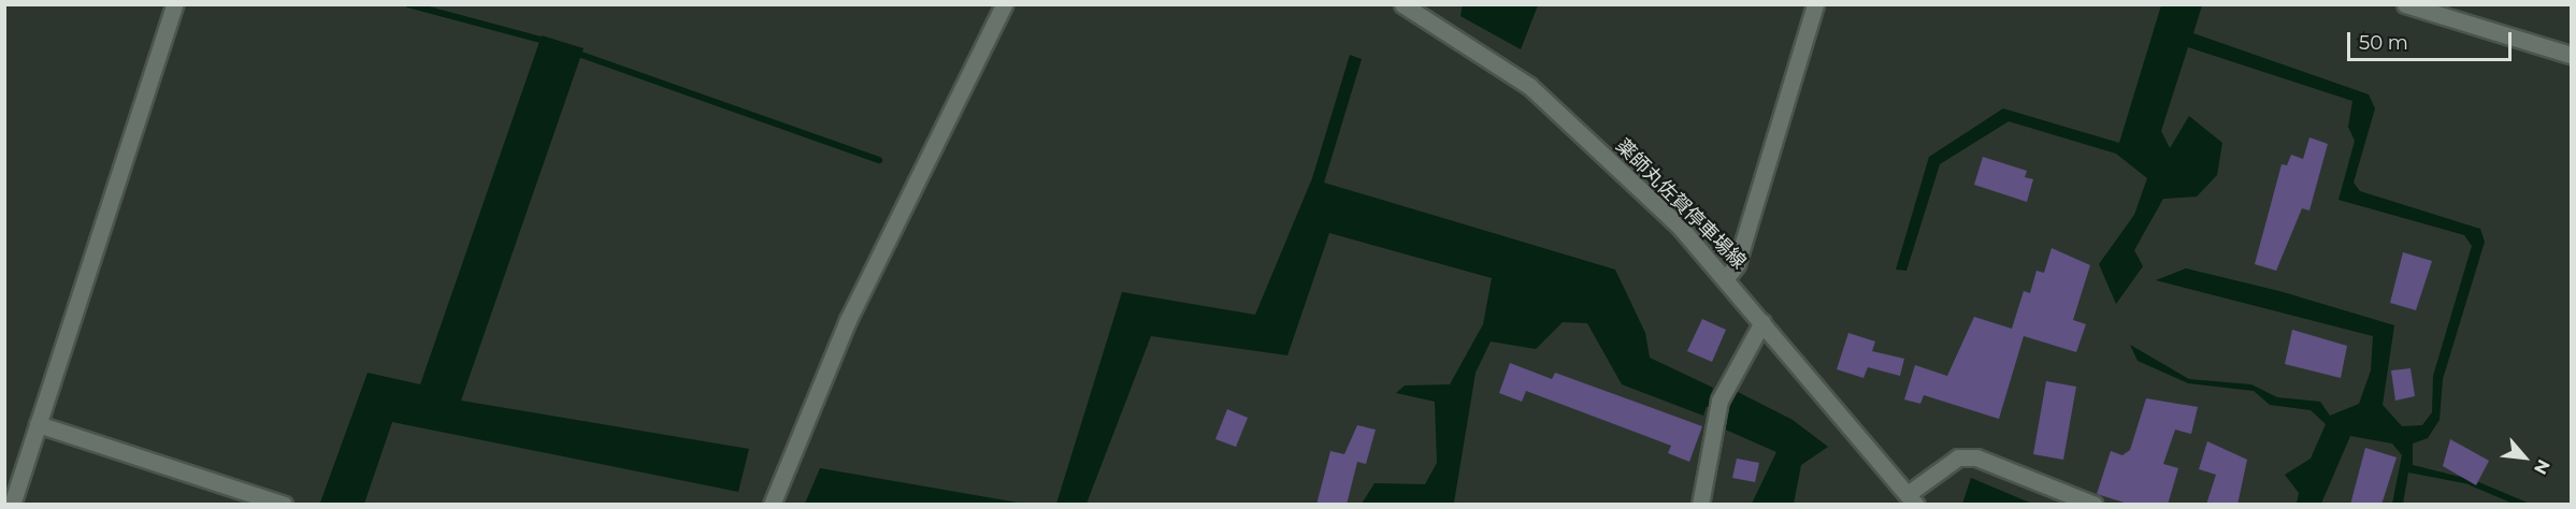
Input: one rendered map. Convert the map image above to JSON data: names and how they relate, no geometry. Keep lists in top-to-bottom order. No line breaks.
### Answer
{"streets":{"street":["薬師丸佐賀停車場線"]},"scale_bar":"50 m","north":"bottom right"}
